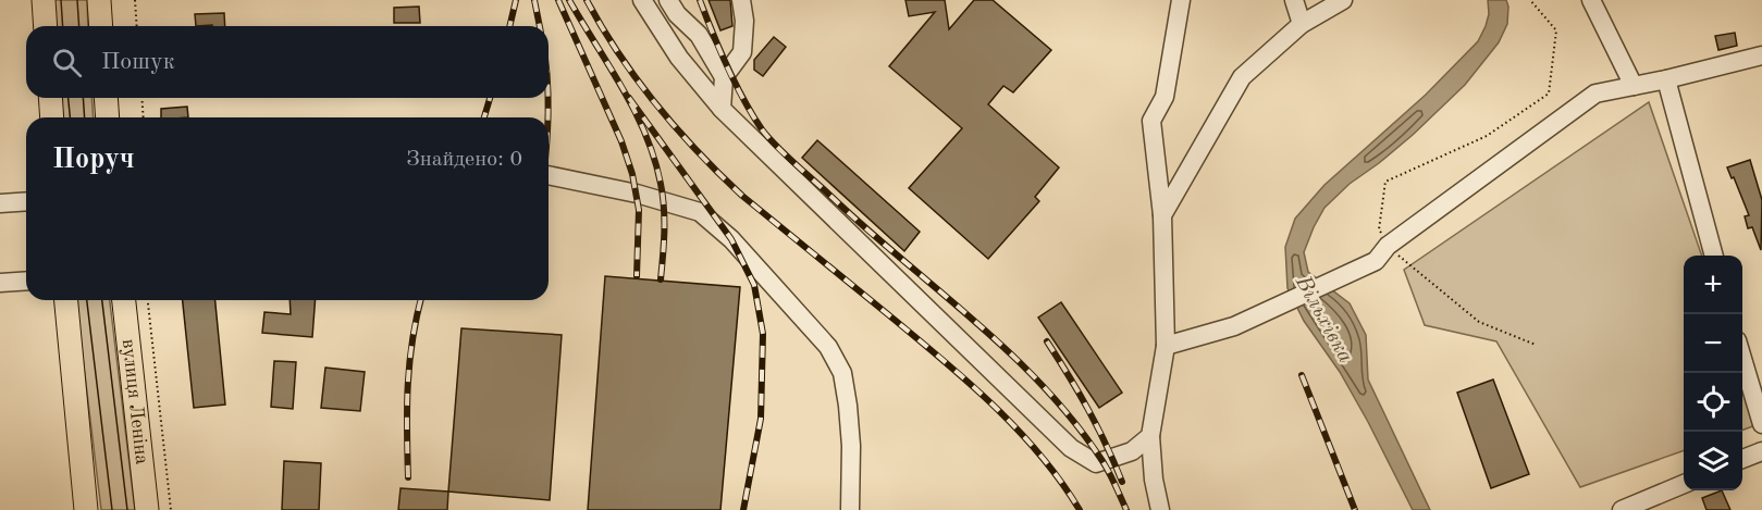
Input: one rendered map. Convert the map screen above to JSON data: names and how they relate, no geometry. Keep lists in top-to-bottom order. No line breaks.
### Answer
{"streets":{"main road":["вулиця Леніна"]},"water":["Вільхівка"],"page":{"search":"Пошук","heading":["Поруч","Знайдено: 0"],"map_buttons":["+","−"]}}
